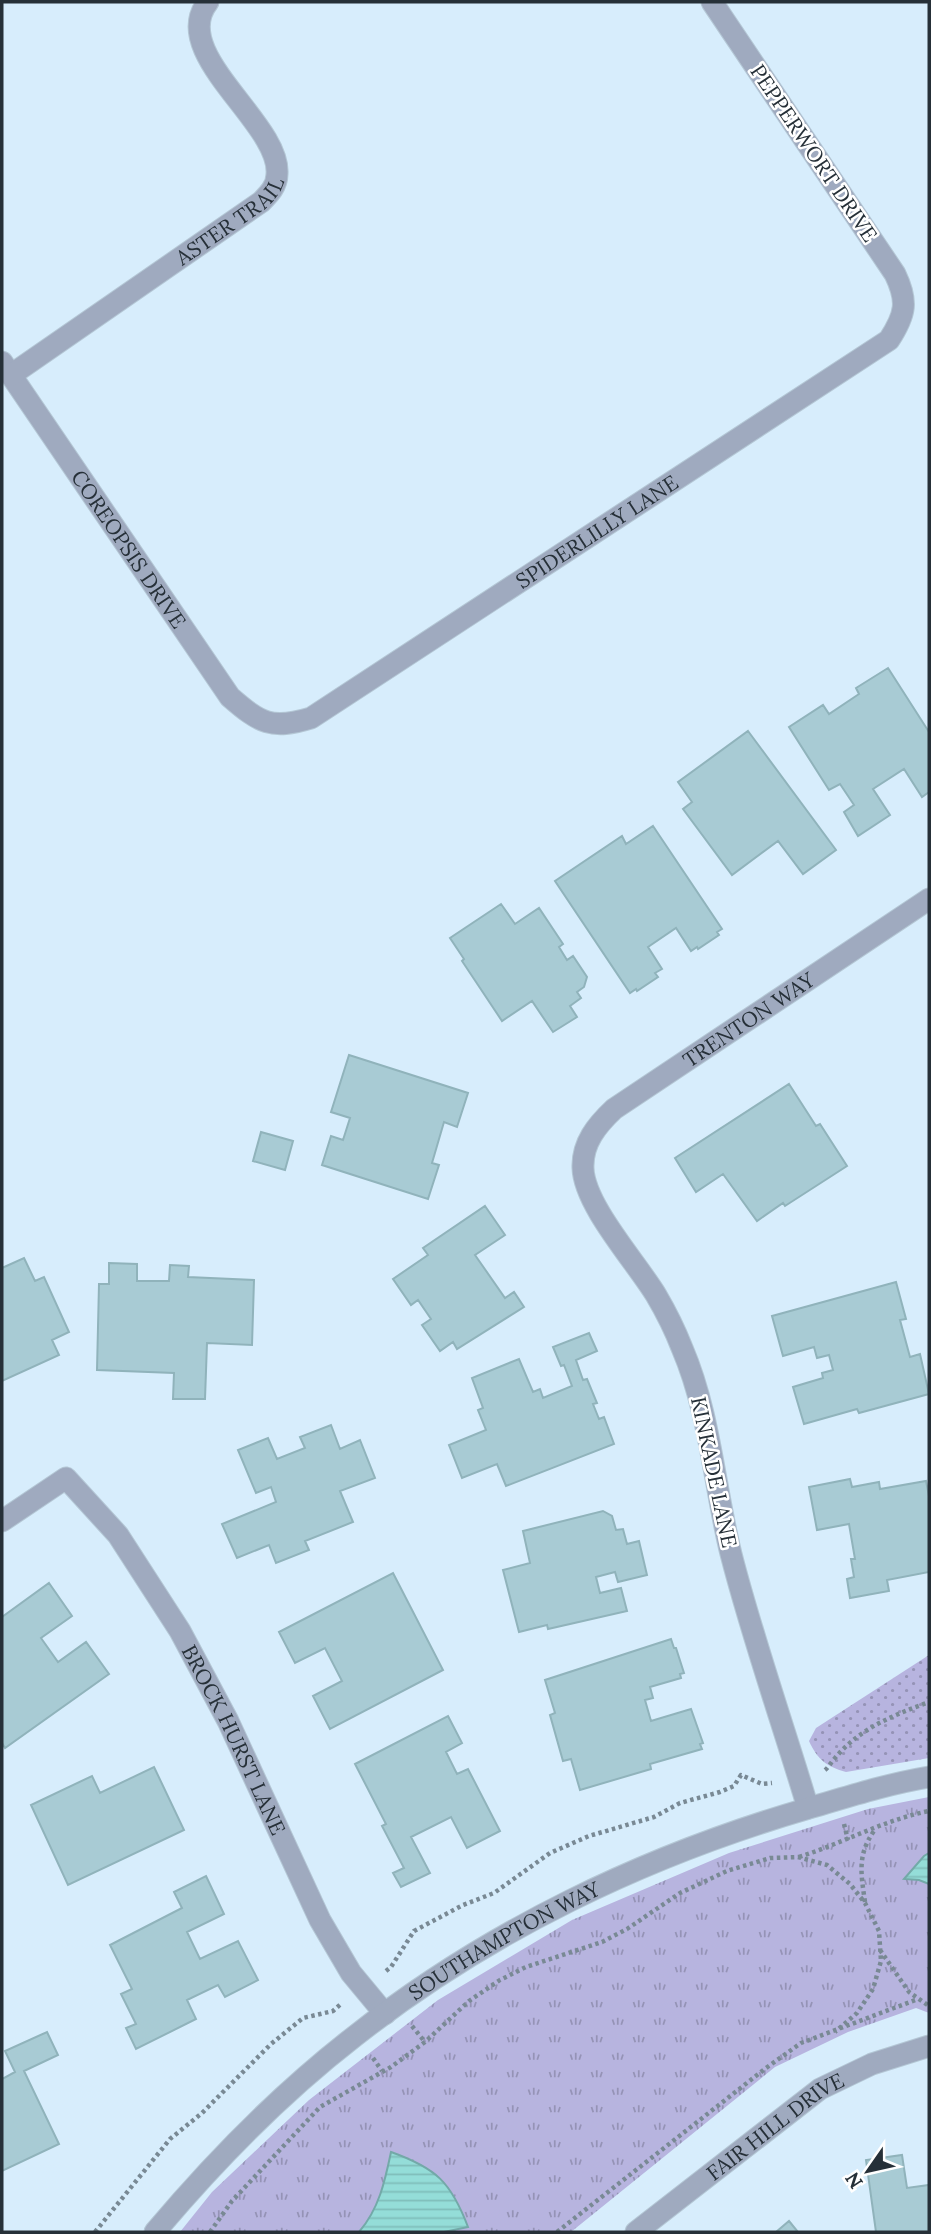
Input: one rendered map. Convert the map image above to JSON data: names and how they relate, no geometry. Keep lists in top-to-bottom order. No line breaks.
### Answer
{"streets":{"street":["PEPPERWORT DRIVE","ASTER TRAIL","SPIDERLILLY LANE","COREOPSIS DRIVE","TRENTON WAY","KINKADE LANE","BROCK HURST LANE","SOUTHAMPTON WAY","FAIR HILL DRIVE"]},"crossings":[["PEPPERWORT DRIVE","SPIDERLILLY LANE"],["ASTER TRAIL","COREOPSIS DRIVE"],["SPIDERLILLY LANE","COREOPSIS DRIVE"],["TRENTON WAY","KINKADE LANE"],["KINKADE LANE","SOUTHAMPTON WAY"],["BROCK HURST LANE","SOUTHAMPTON WAY"]],"north":"bottom left"}
